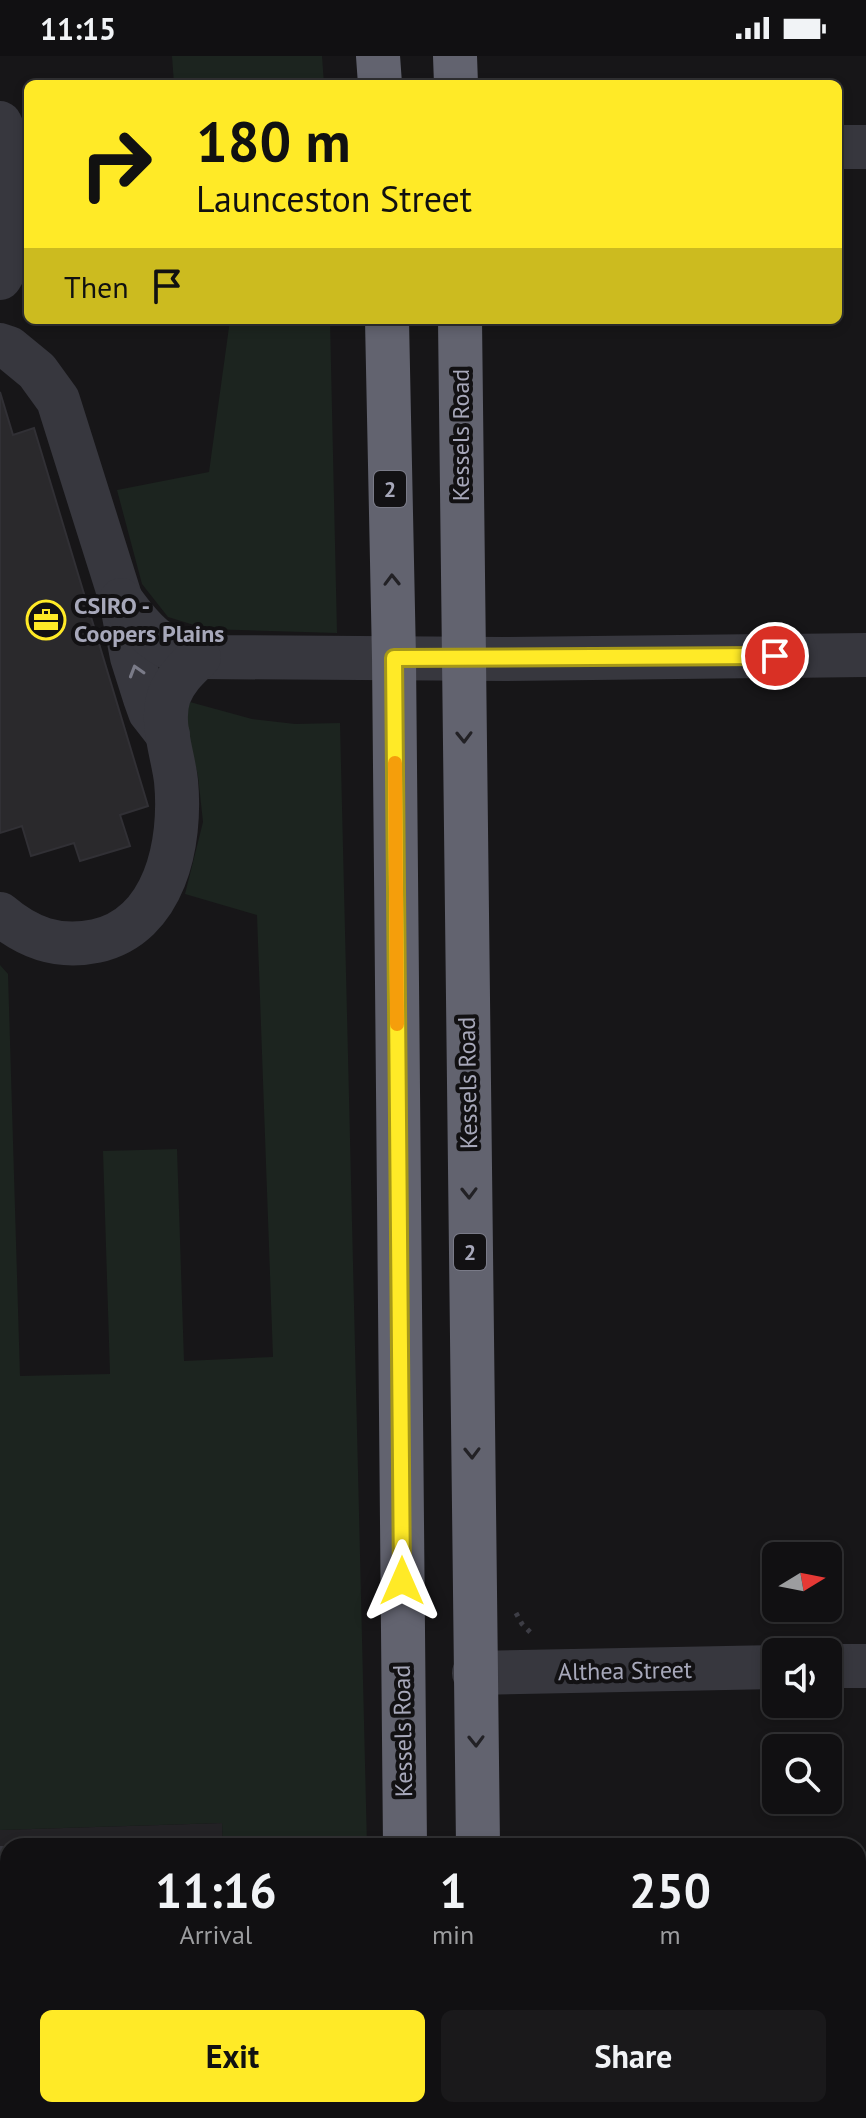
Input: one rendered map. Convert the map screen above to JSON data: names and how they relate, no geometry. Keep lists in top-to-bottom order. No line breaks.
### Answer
{"streets":{"highway":["Kessels Road","2"],"street":["Althea Street"]},"crossings":[["Kessels Road","Althea Street"]],"places":{"office":["CSIRO - Coopers Plains"]},"north":"right","page":{"status":"11:15","turn":["180 m","Launceston Street"],"then":"Then","eta":["11:16","Arrival","1","min","250","m"],"buttons":["Exit","Share"]}}
